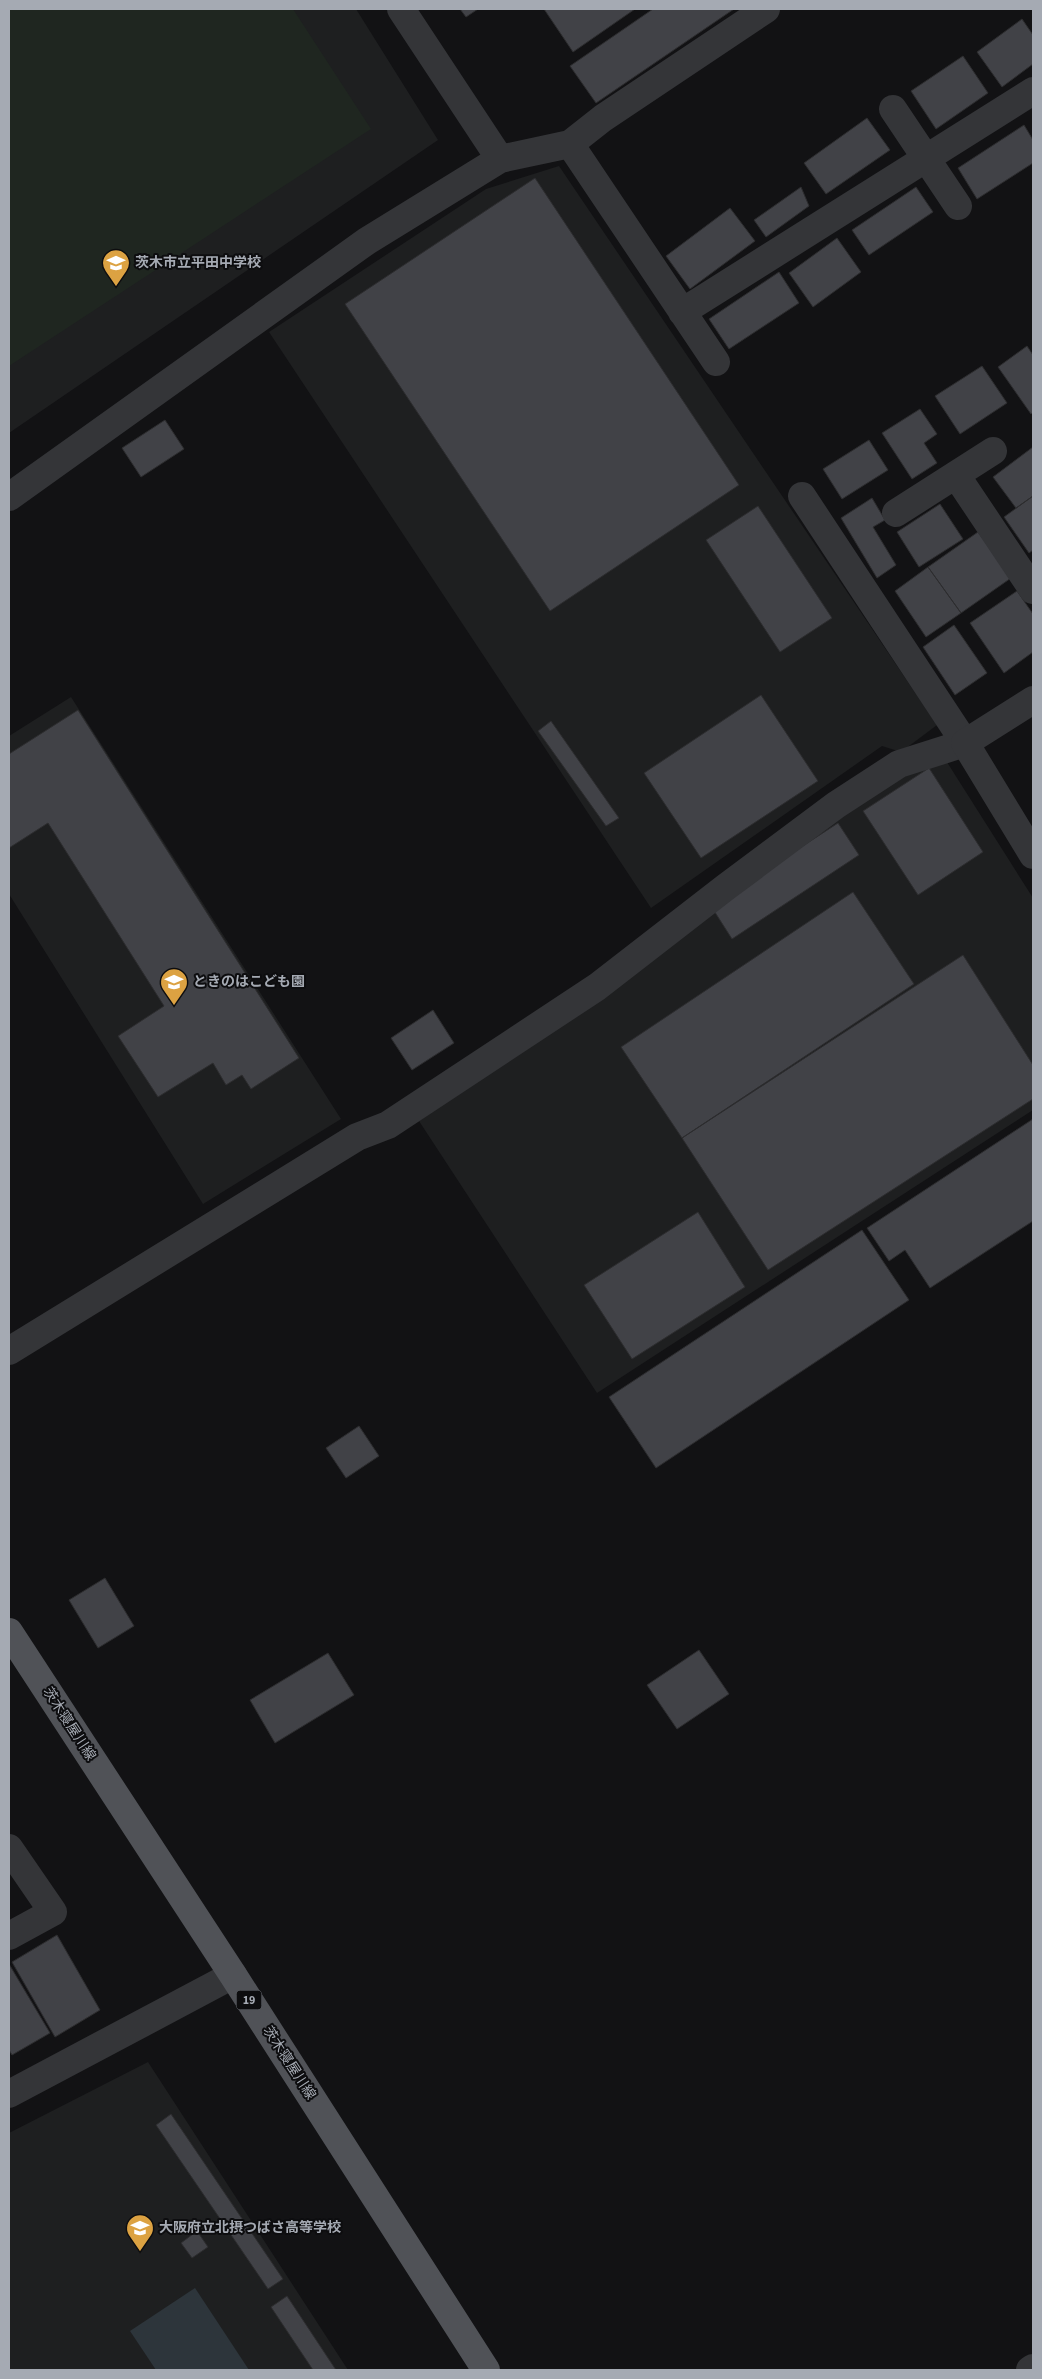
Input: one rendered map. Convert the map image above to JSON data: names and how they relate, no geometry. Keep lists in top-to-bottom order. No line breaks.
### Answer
{"streets":{"main road":["茨木寝屋川線","19"]},"places":{"school or university":["茨木市立平田中学校","ときのはこども園","大阪府立北摂つばさ高等学校"]}}
